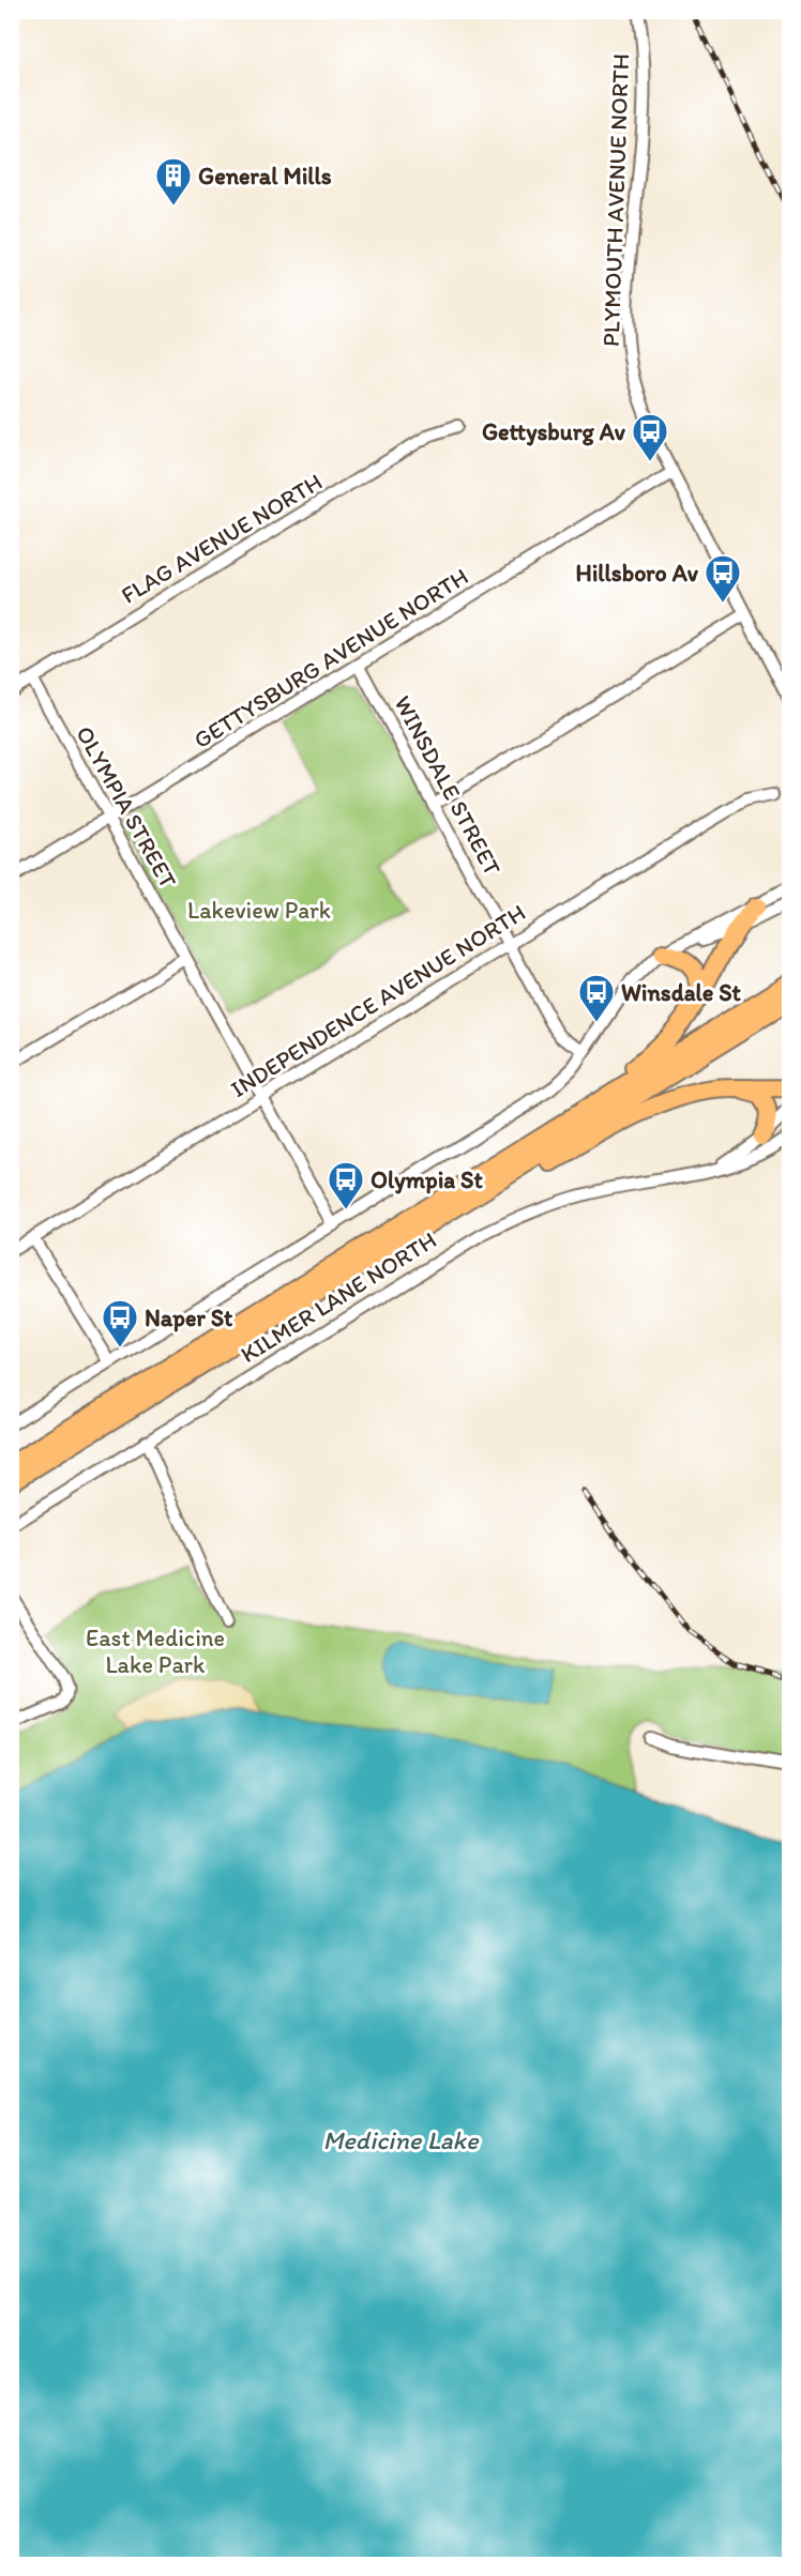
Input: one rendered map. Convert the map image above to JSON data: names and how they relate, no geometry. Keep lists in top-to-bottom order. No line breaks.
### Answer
{"streets":{"street":["PLYMOUTH AVENUE NORTH","FLAG AVENUE NORTH","GETTYSBURG AVENUE NORTH","WINSDALE STREET","OLYMPIA STREET","INDEPENDENCE AVENUE NORTH","KILMER LANE NORTH"]},"crossings":[["PLYMOUTH AVENUE NORTH","GETTYSBURG AVENUE NORTH"],["FLAG AVENUE NORTH","OLYMPIA STREET"],["GETTYSBURG AVENUE NORTH","WINSDALE STREET"],["GETTYSBURG AVENUE NORTH","OLYMPIA STREET"],["WINSDALE STREET","INDEPENDENCE AVENUE NORTH"],["OLYMPIA STREET","INDEPENDENCE AVENUE NORTH"]],"water":["Medicine Lake"],"parks":["Lakeview Park","East Medicine Lake Park"],"places":{"building":["General Mills"],"bus stop":["Gettysburg Av","Hillsboro Av","Winsdale St","Olympia St","Naper St"]}}
